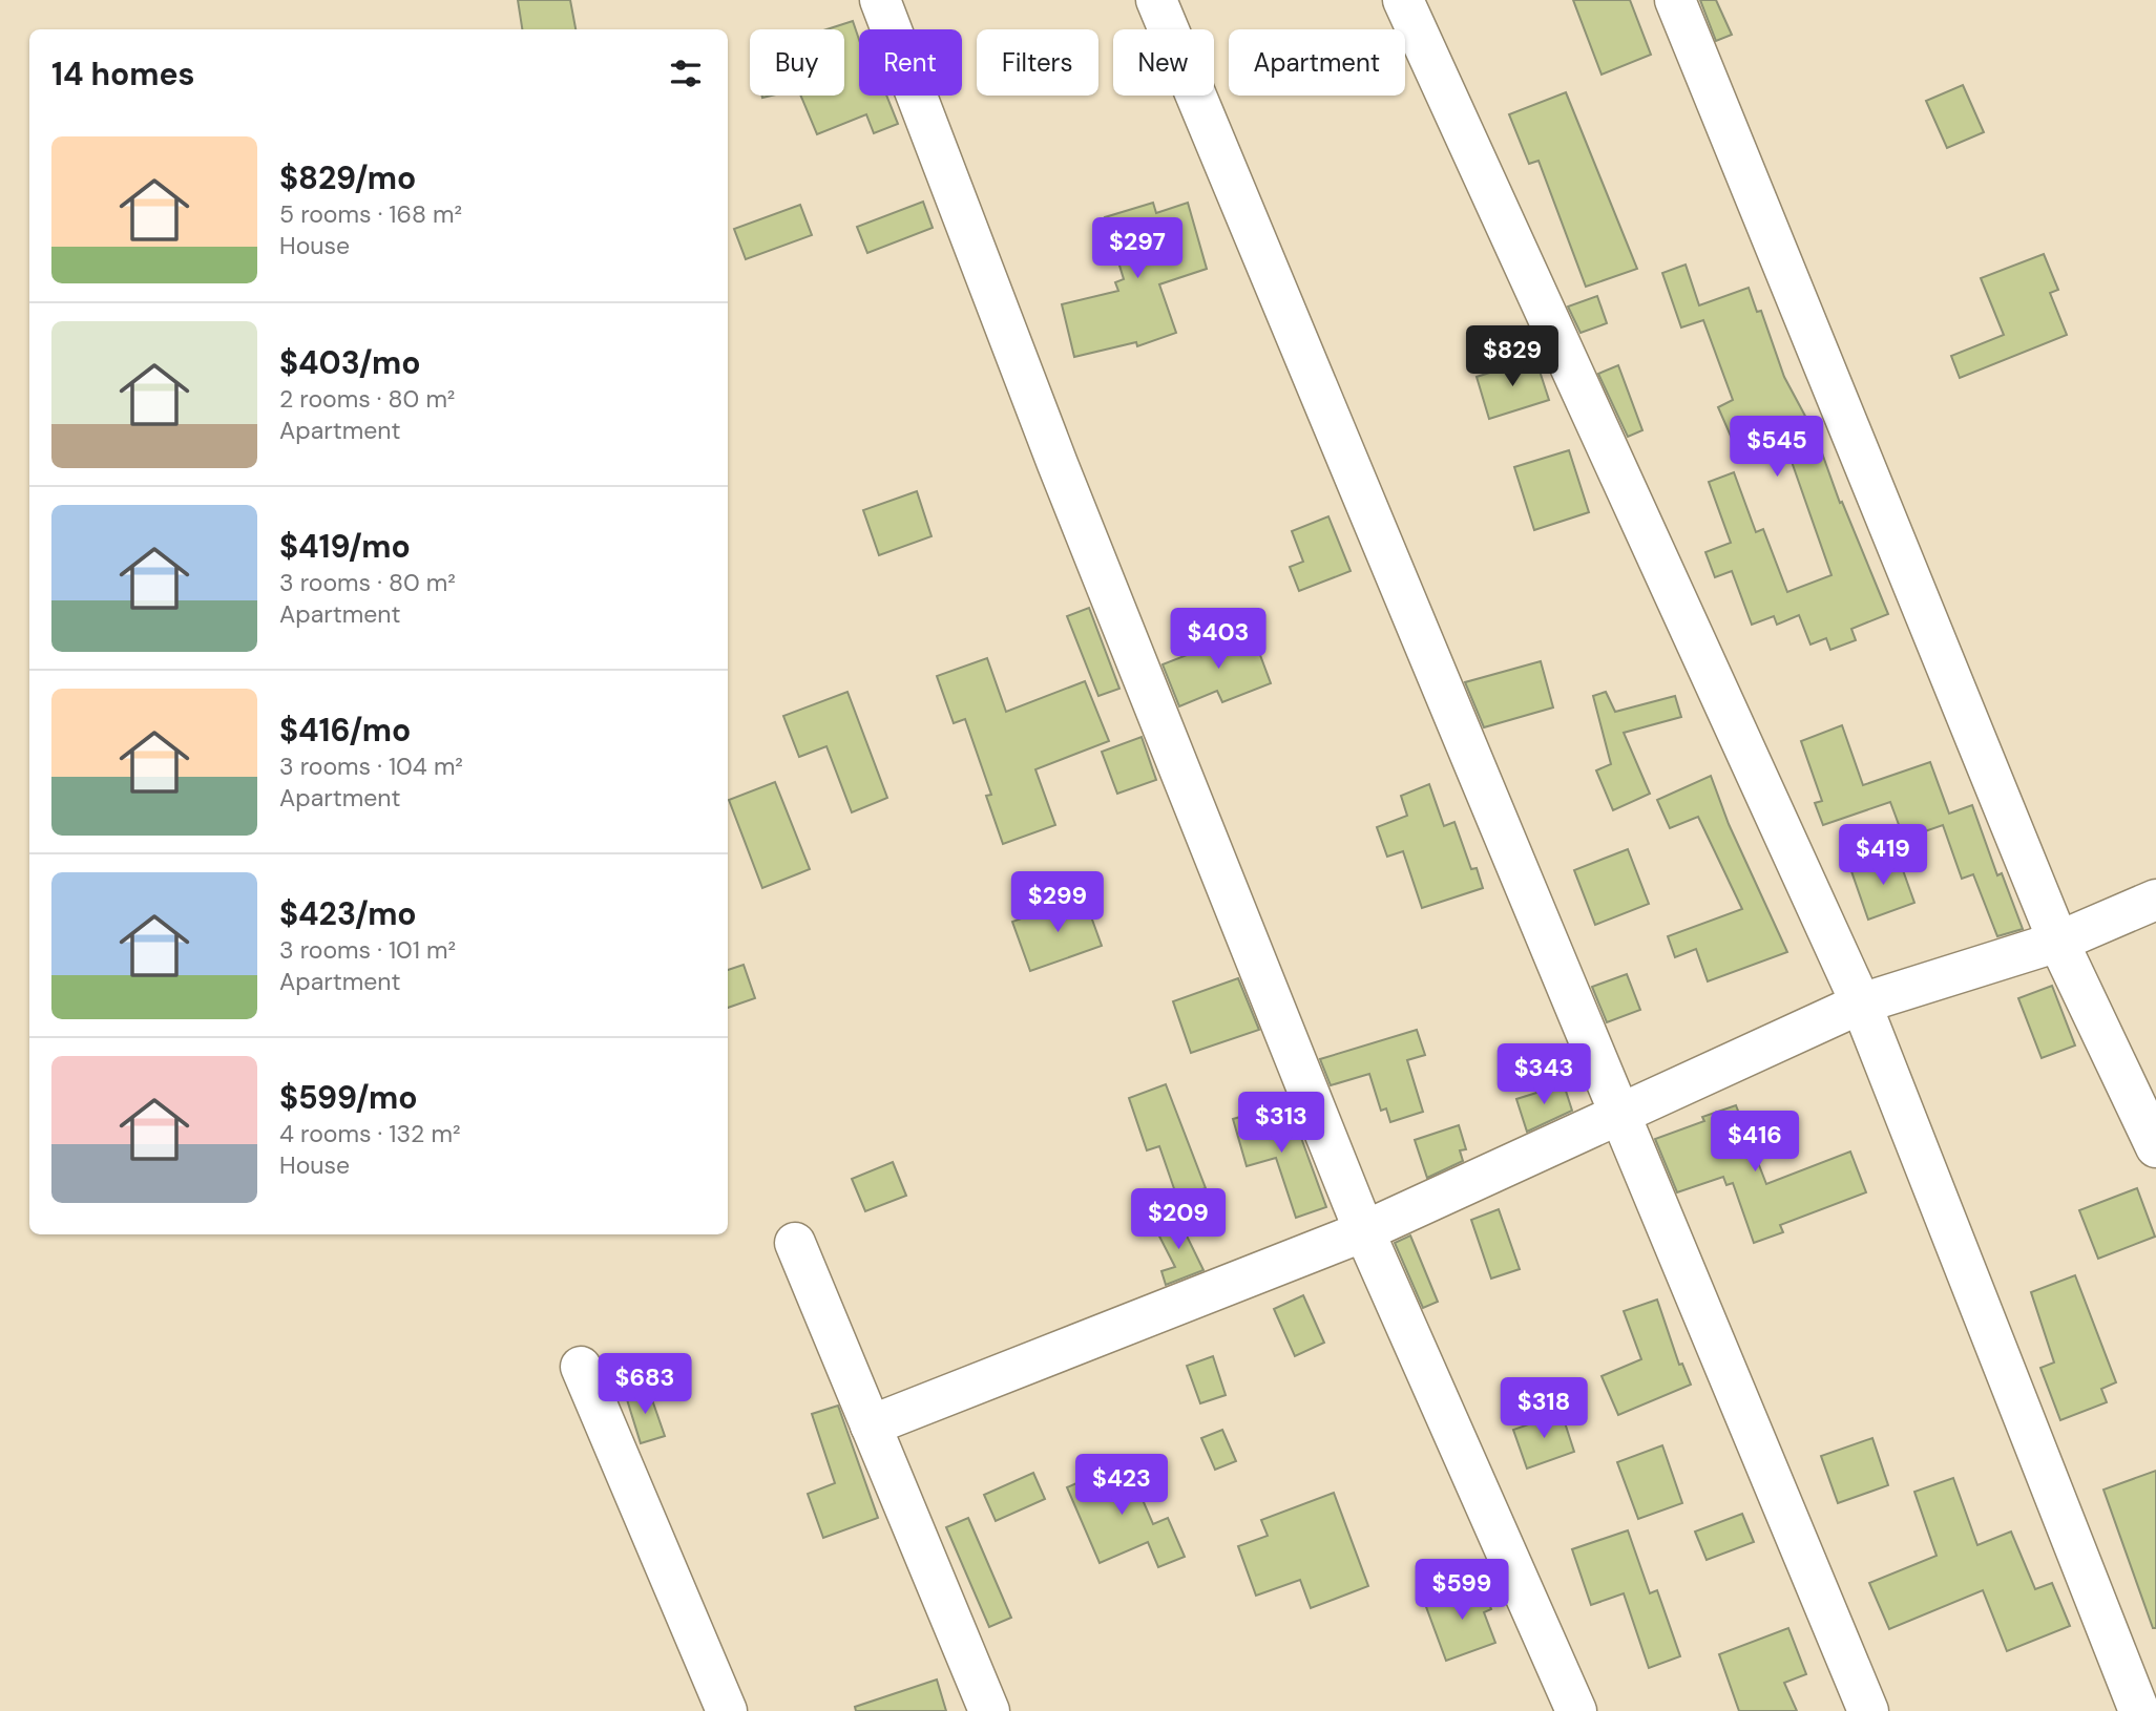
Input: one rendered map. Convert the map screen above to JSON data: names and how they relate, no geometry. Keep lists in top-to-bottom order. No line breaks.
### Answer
{"page":{"chip":["Buy","Rent","Filters","New","Apartment"],"heading":"14 homes","list":[{"name":"$829/mo","note":"5 rooms · 168 m² · House"},{"name":"$403/mo","note":"2 rooms · 80 m² · Apartment"},{"name":"$419/mo","note":"3 rooms · 80 m² · Apartment"},{"name":"$416/mo","note":"3 rooms · 104 m² · Apartment"},{"name":"$423/mo","note":"3 rooms · 101 m² · Apartment"},{"name":"$599/mo","note":"4 rooms · 132 m² · House"}],"price":["$297","$829","$545","$403","$419","$299","$343","$313","$416","$209","$683","$318","$423","$599"]}}
